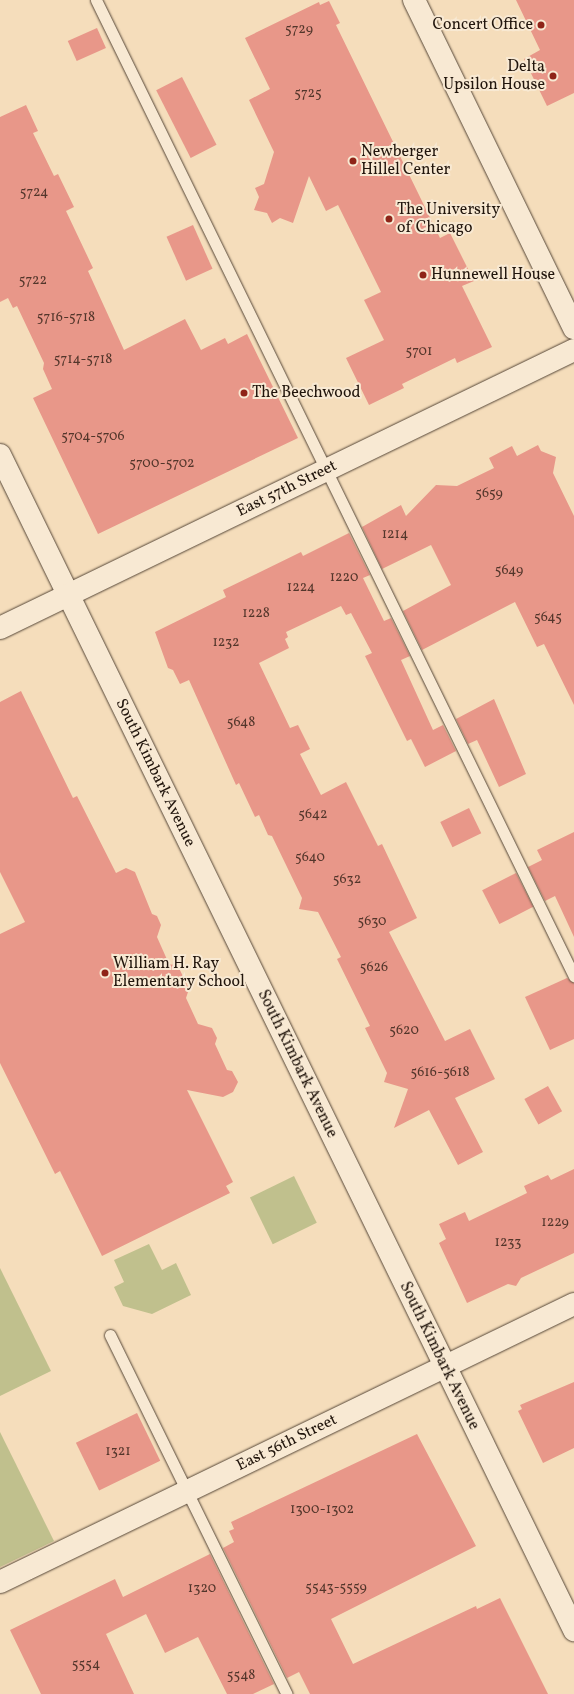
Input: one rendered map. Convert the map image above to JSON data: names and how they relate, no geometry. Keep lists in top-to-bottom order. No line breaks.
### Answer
{"streets":{"street":["East 57th Street","South Kimbark Avenue","East 56th Street"]},"crossings":[["East 57th Street","South Kimbark Avenue"],["South Kimbark Avenue","East 56th Street"]],"places":["Concert Office","Delta Upsilon House","Newberger Hillel Center","The University of Chicago","Hunnewell House","The Beechwood","William H. Ray Elementary School"],"house_numbers":["5729","5725","5724","5722","5716-5718","5701","5714-5718","5704-5706","5700-5702","5659","1214","5649","1220","1224","1228","5645","1232","5648","5642","5640","5632","5630","5626","5620","5616-5618","1229","1233","1321","1300-1302","5543-5559","1320","5554","5548"]}
